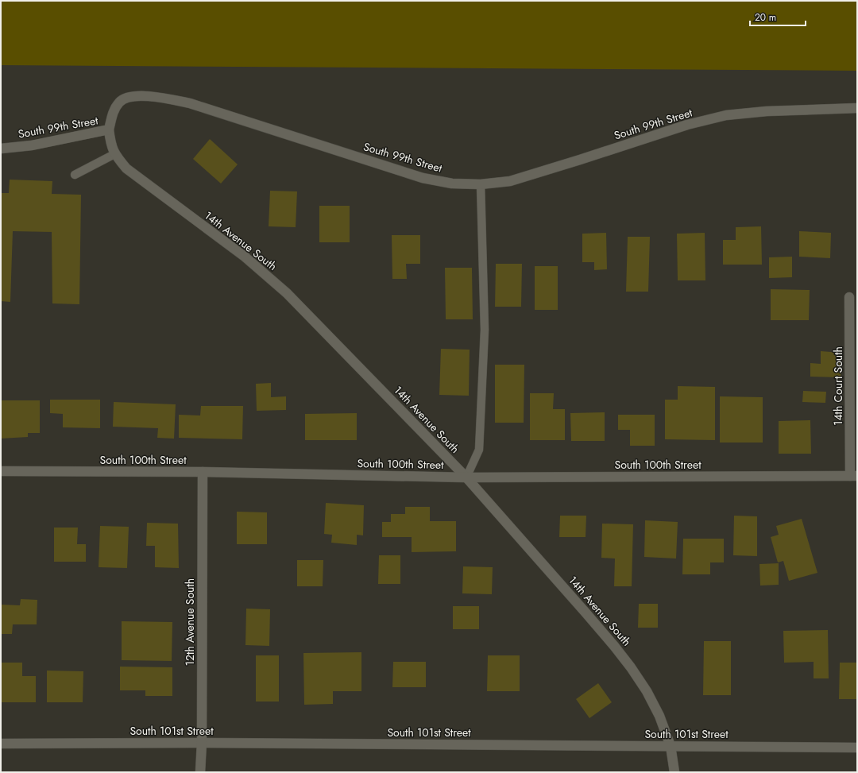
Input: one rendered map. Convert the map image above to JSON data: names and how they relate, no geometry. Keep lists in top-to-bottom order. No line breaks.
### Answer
{"streets":{"street":["South 99th Street","14th Avenue South","14th Court South","South 100th Street","12th Avenue South","South 101st Street"]},"crossings":[["South 99th Street","14th Avenue South"],["14th Avenue South","South 100th Street"],["14th Avenue South","South 101st Street"],["14th Court South","South 100th Street"],["South 100th Street","12th Avenue South"],["12th Avenue South","South 101st Street"]],"scale_bar":"20 m"}
